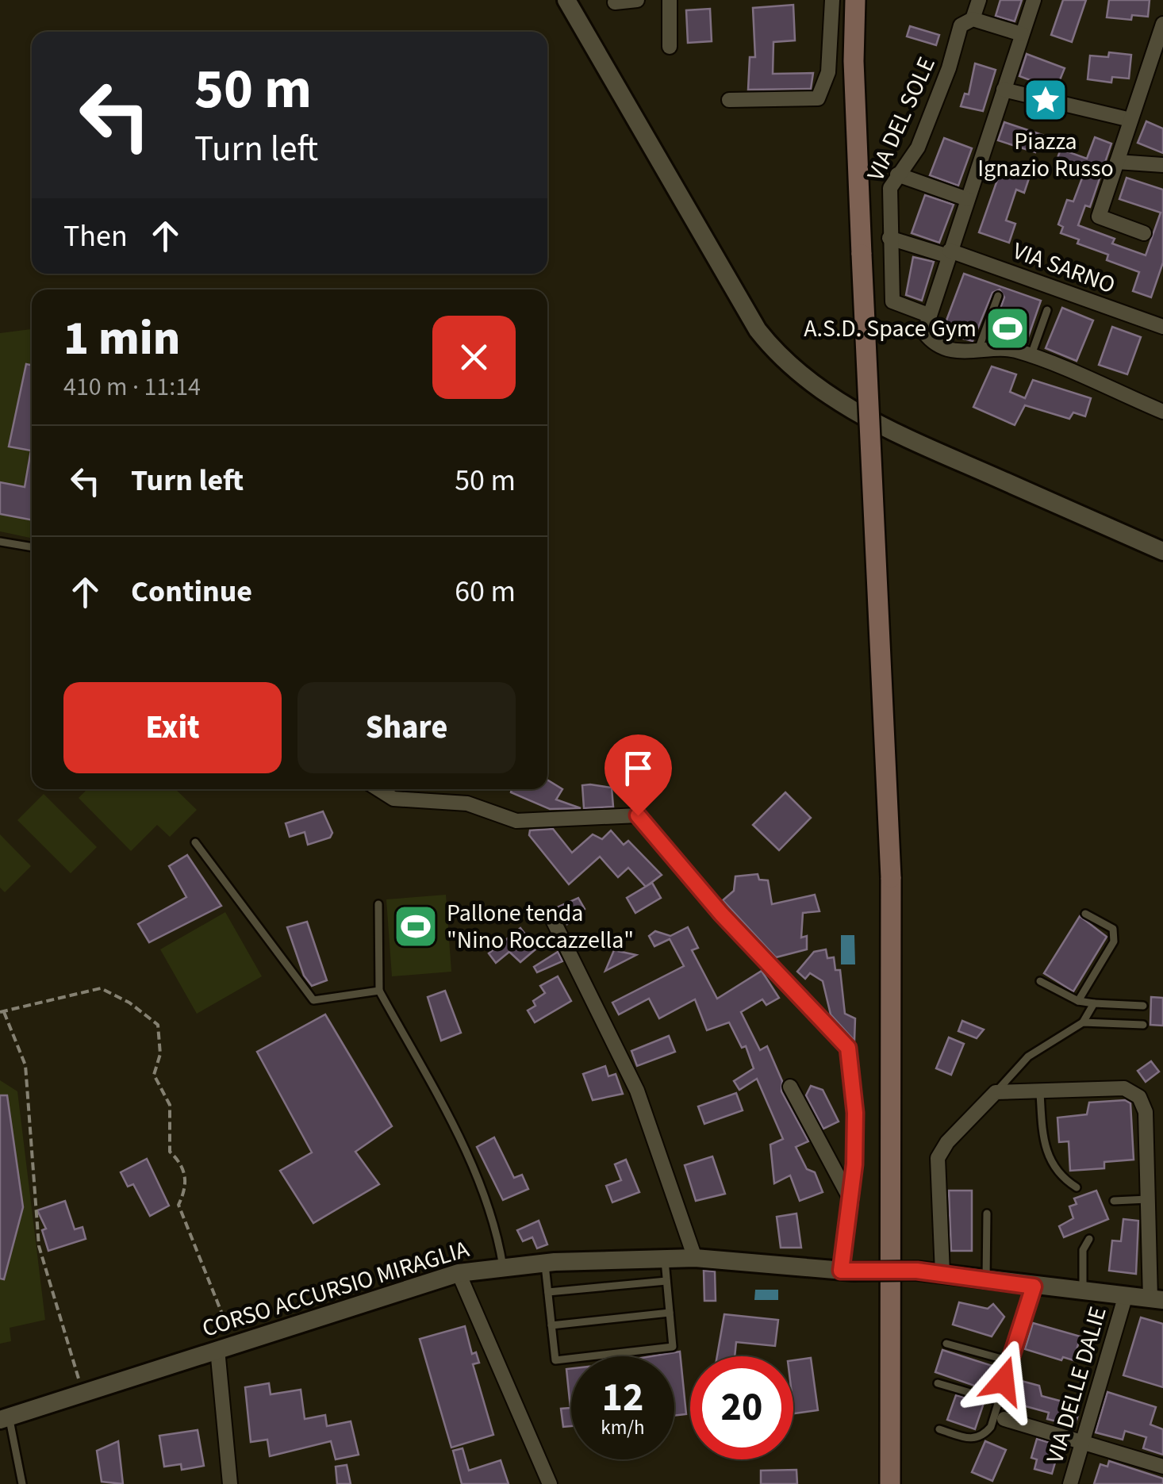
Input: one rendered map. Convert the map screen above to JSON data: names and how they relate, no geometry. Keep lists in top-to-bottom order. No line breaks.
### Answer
{"streets":{"street":["VIA DEL SOLE","VIA SARNO","CORSO ACCURSIO MIRAGLIA","VIA DELLE DALIE"]},"crossings":[["VIA DEL SOLE","VIA SARNO"]],"places":{"place":["Piazza Ignazio Russo"],"sports":["A.S.D. Space Gym","Pallone tenda \"Nino Roccazzella\""]},"page":{"turn":["50 m","Turn left"],"then":"Then","heading":["1 min","410 m · 11:14"],"list":[{"name":"Turn left","value":"50 m"},{"name":"Continue","value":"60 m"}],"buttons":["Exit","Share"],"speed":"12 km/h","limit":"20"}}
